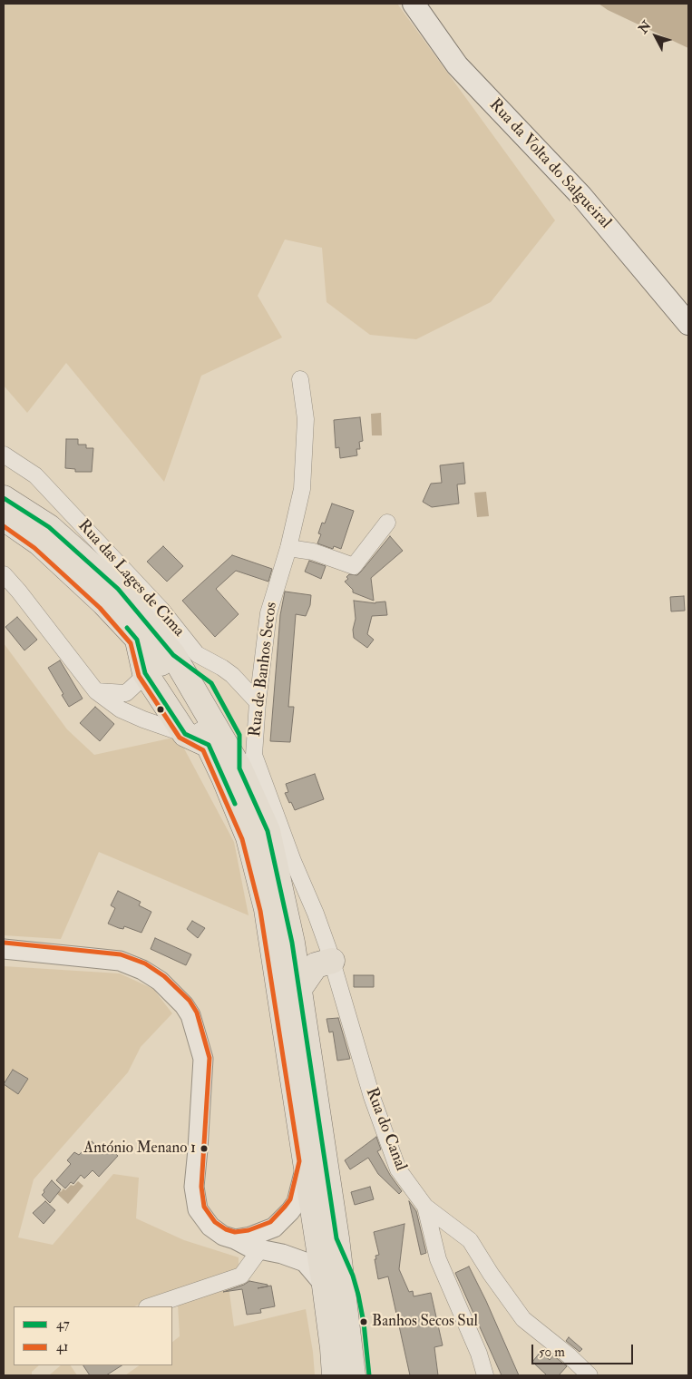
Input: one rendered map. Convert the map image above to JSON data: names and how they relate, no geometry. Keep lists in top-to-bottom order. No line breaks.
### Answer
{"streets":{"main road":["Rua da Volta do Salgueiral"],"street":["Rua das Lages de Cima","Rua de Banhos Secos","Rua do Canal"]},"crossings":[["Rua das Lages de Cima","Rua de Banhos Secos"],["Rua de Banhos Secos","Rua do Canal"]],"places":["António Menano 1","Banhos Secos Sul"],"lines":["transit line 47","transit line 41"],"legend":["47","41"],"scale_bar":"50 m","north":"top left"}
